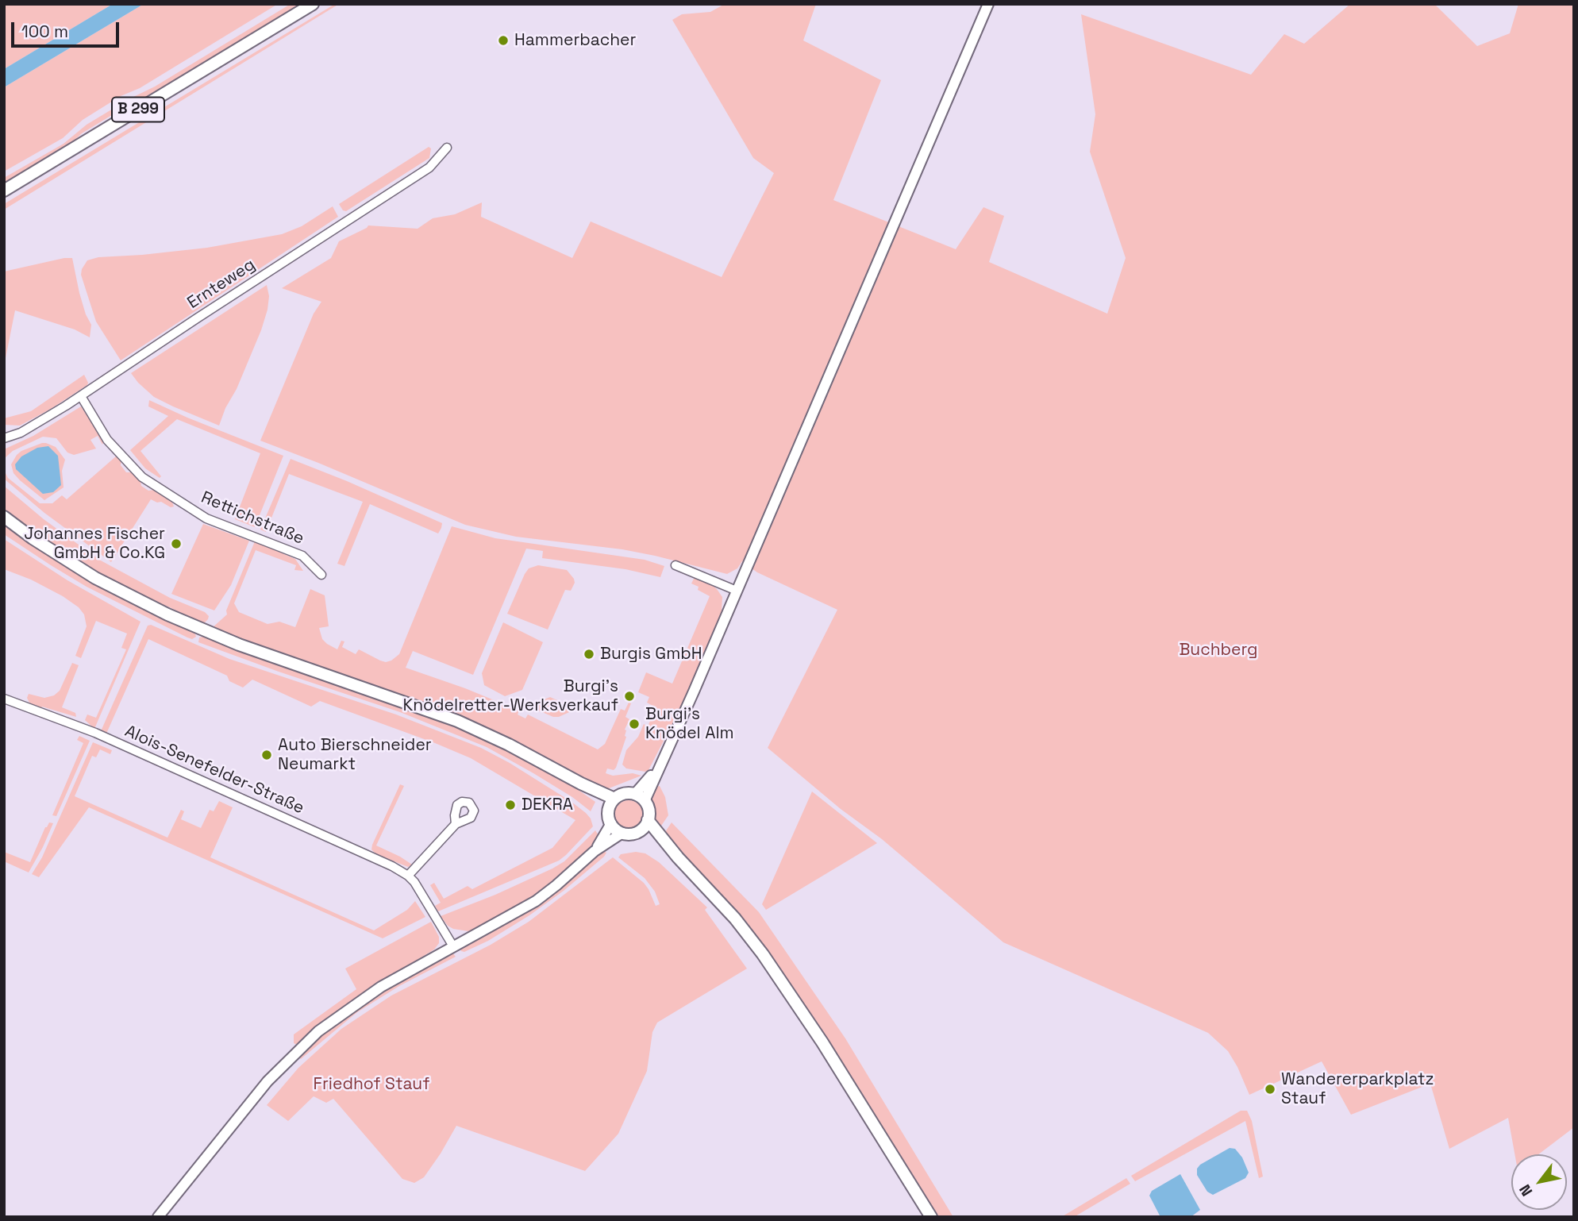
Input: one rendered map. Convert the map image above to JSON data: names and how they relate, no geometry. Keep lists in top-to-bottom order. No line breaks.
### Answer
{"streets":{"main road":["B 299"],"street":["Ernteweg","Rettichstraße","Alois-Senefelder-Straße"]},"crossings":[["Ernteweg","Rettichstraße"]],"parks":["Buchberg","Friedhof Stauf"],"places":["Hammerbacher","Johannes Fischer GmbH & Co.KG","Burgis GmbH","Burgi's Knödelretter-Werksverkauf","Burgi's Knödel Alm","Auto Bierschneider Neumarkt","DEKRA","Wandererparkplatz Stauf"],"scale_bar":"100 m","north":"bottom left"}
